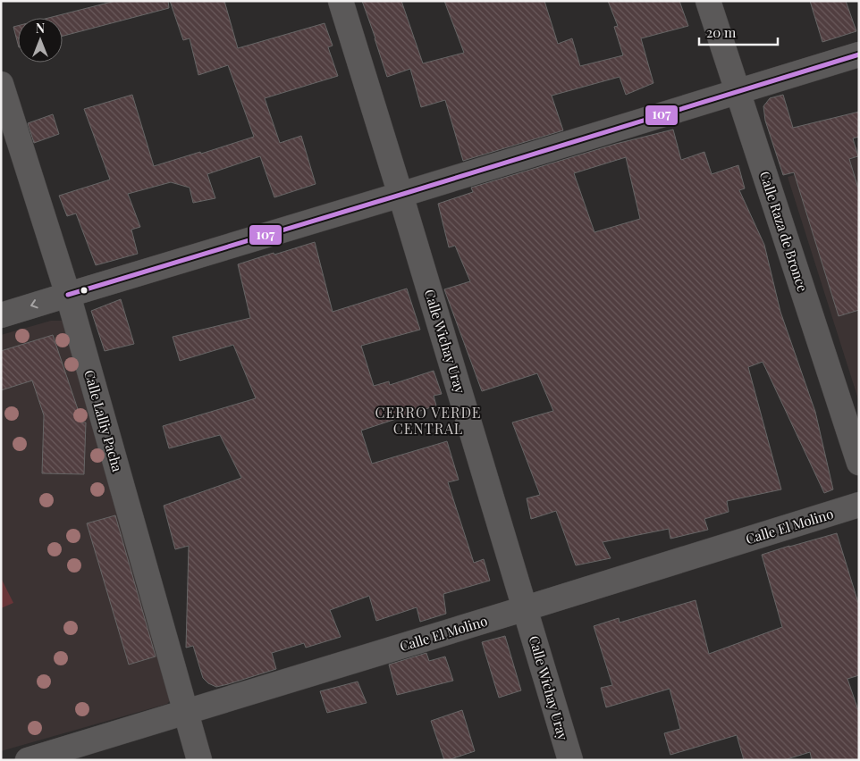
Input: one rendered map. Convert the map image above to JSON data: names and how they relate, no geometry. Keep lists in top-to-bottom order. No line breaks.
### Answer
{"streets":{"street":["Calle Raza de Bronce","Calle Wichay Uray","Calle Lalliy Pacha","Calle El Molino"]},"crossings":[["Calle Wichay Uray","Calle El Molino"],["Calle Lalliy Pacha","Calle El Molino"]],"districts":["CERRO VERDE CENTRAL"],"lines":["transit line 107"],"scale_bar":"20 m","north":"top"}
